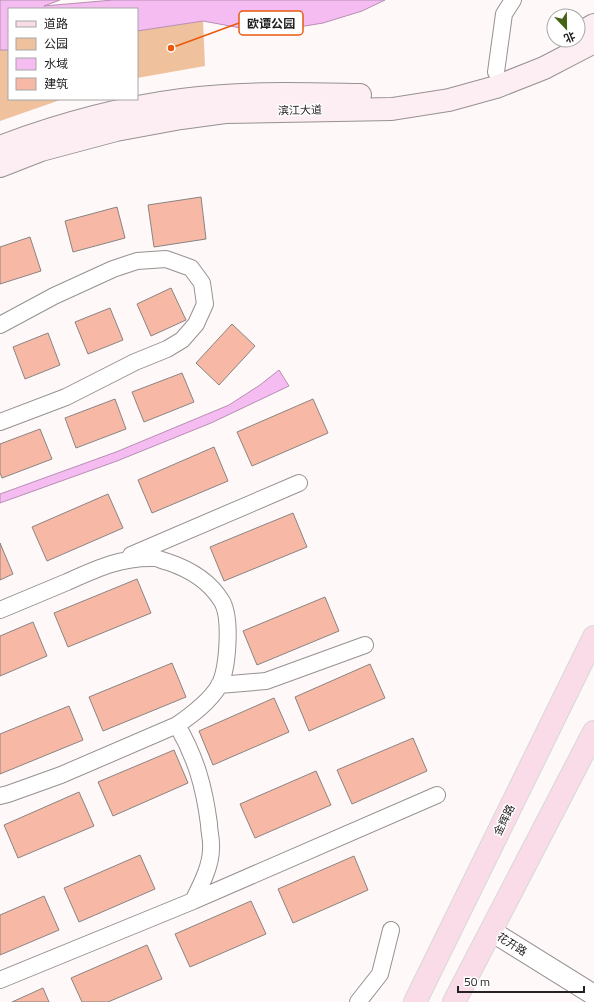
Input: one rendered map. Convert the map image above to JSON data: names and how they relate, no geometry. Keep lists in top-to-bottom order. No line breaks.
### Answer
{"streets":{"main road":["滨江大道","金辉路"],"street":["花开路"]},"places":["欧谭公园"],"legend":["道路","公园","水域","建筑"],"scale_bar":"50 m","north":"bottom"}
